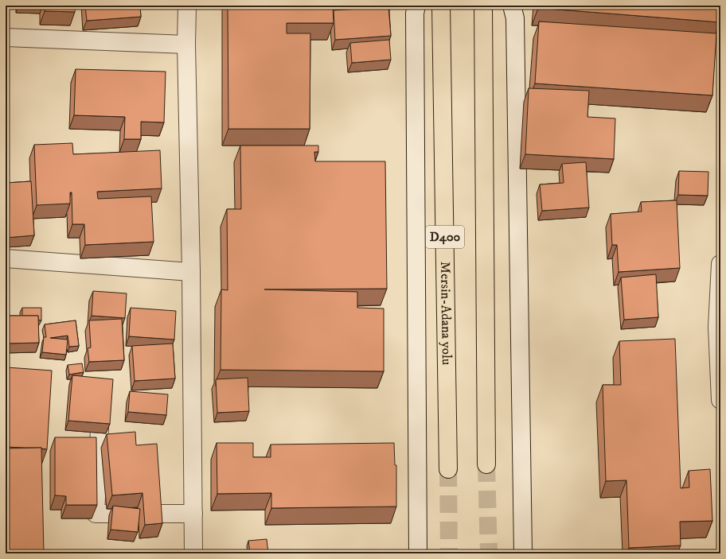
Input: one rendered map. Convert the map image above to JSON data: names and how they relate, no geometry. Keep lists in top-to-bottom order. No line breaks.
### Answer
{"streets":{"highway":["D400","Mersin-Adana yolu"]}}
